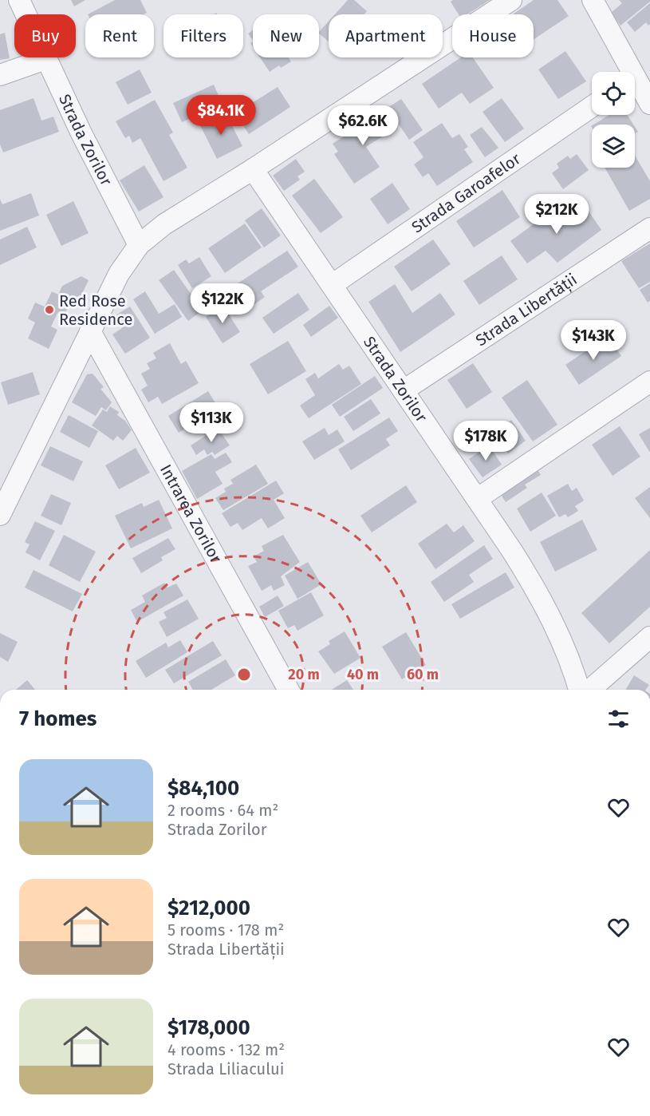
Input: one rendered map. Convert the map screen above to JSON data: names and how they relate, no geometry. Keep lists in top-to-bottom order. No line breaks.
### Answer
{"streets":{"street":["Strada Zorilor","Strada Garoafelor","Strada Libertății","Intrarea Zorilor"]},"crossings":[["Strada Zorilor","Strada Garoafelor"],["Strada Zorilor","Strada Libertății"]],"places":["Red Rose Residence"],"page":{"chip":["Buy","Rent","Filters","New","Apartment","House"],"price":["$84.1K","$62.6K","$212K","$122K","$143K","$113K","$178K"],"heading":"7 homes","list":[{"name":"$84,100","note":"2 rooms · 64 m² · Strada Zorilor"},{"name":"$212,000","note":"5 rooms · 178 m² · Strada Libertății"},{"name":"$178,000","note":"4 rooms · 132 m² · Strada Liliacului"}]},"rings":["20 m","40 m","60 m"]}
